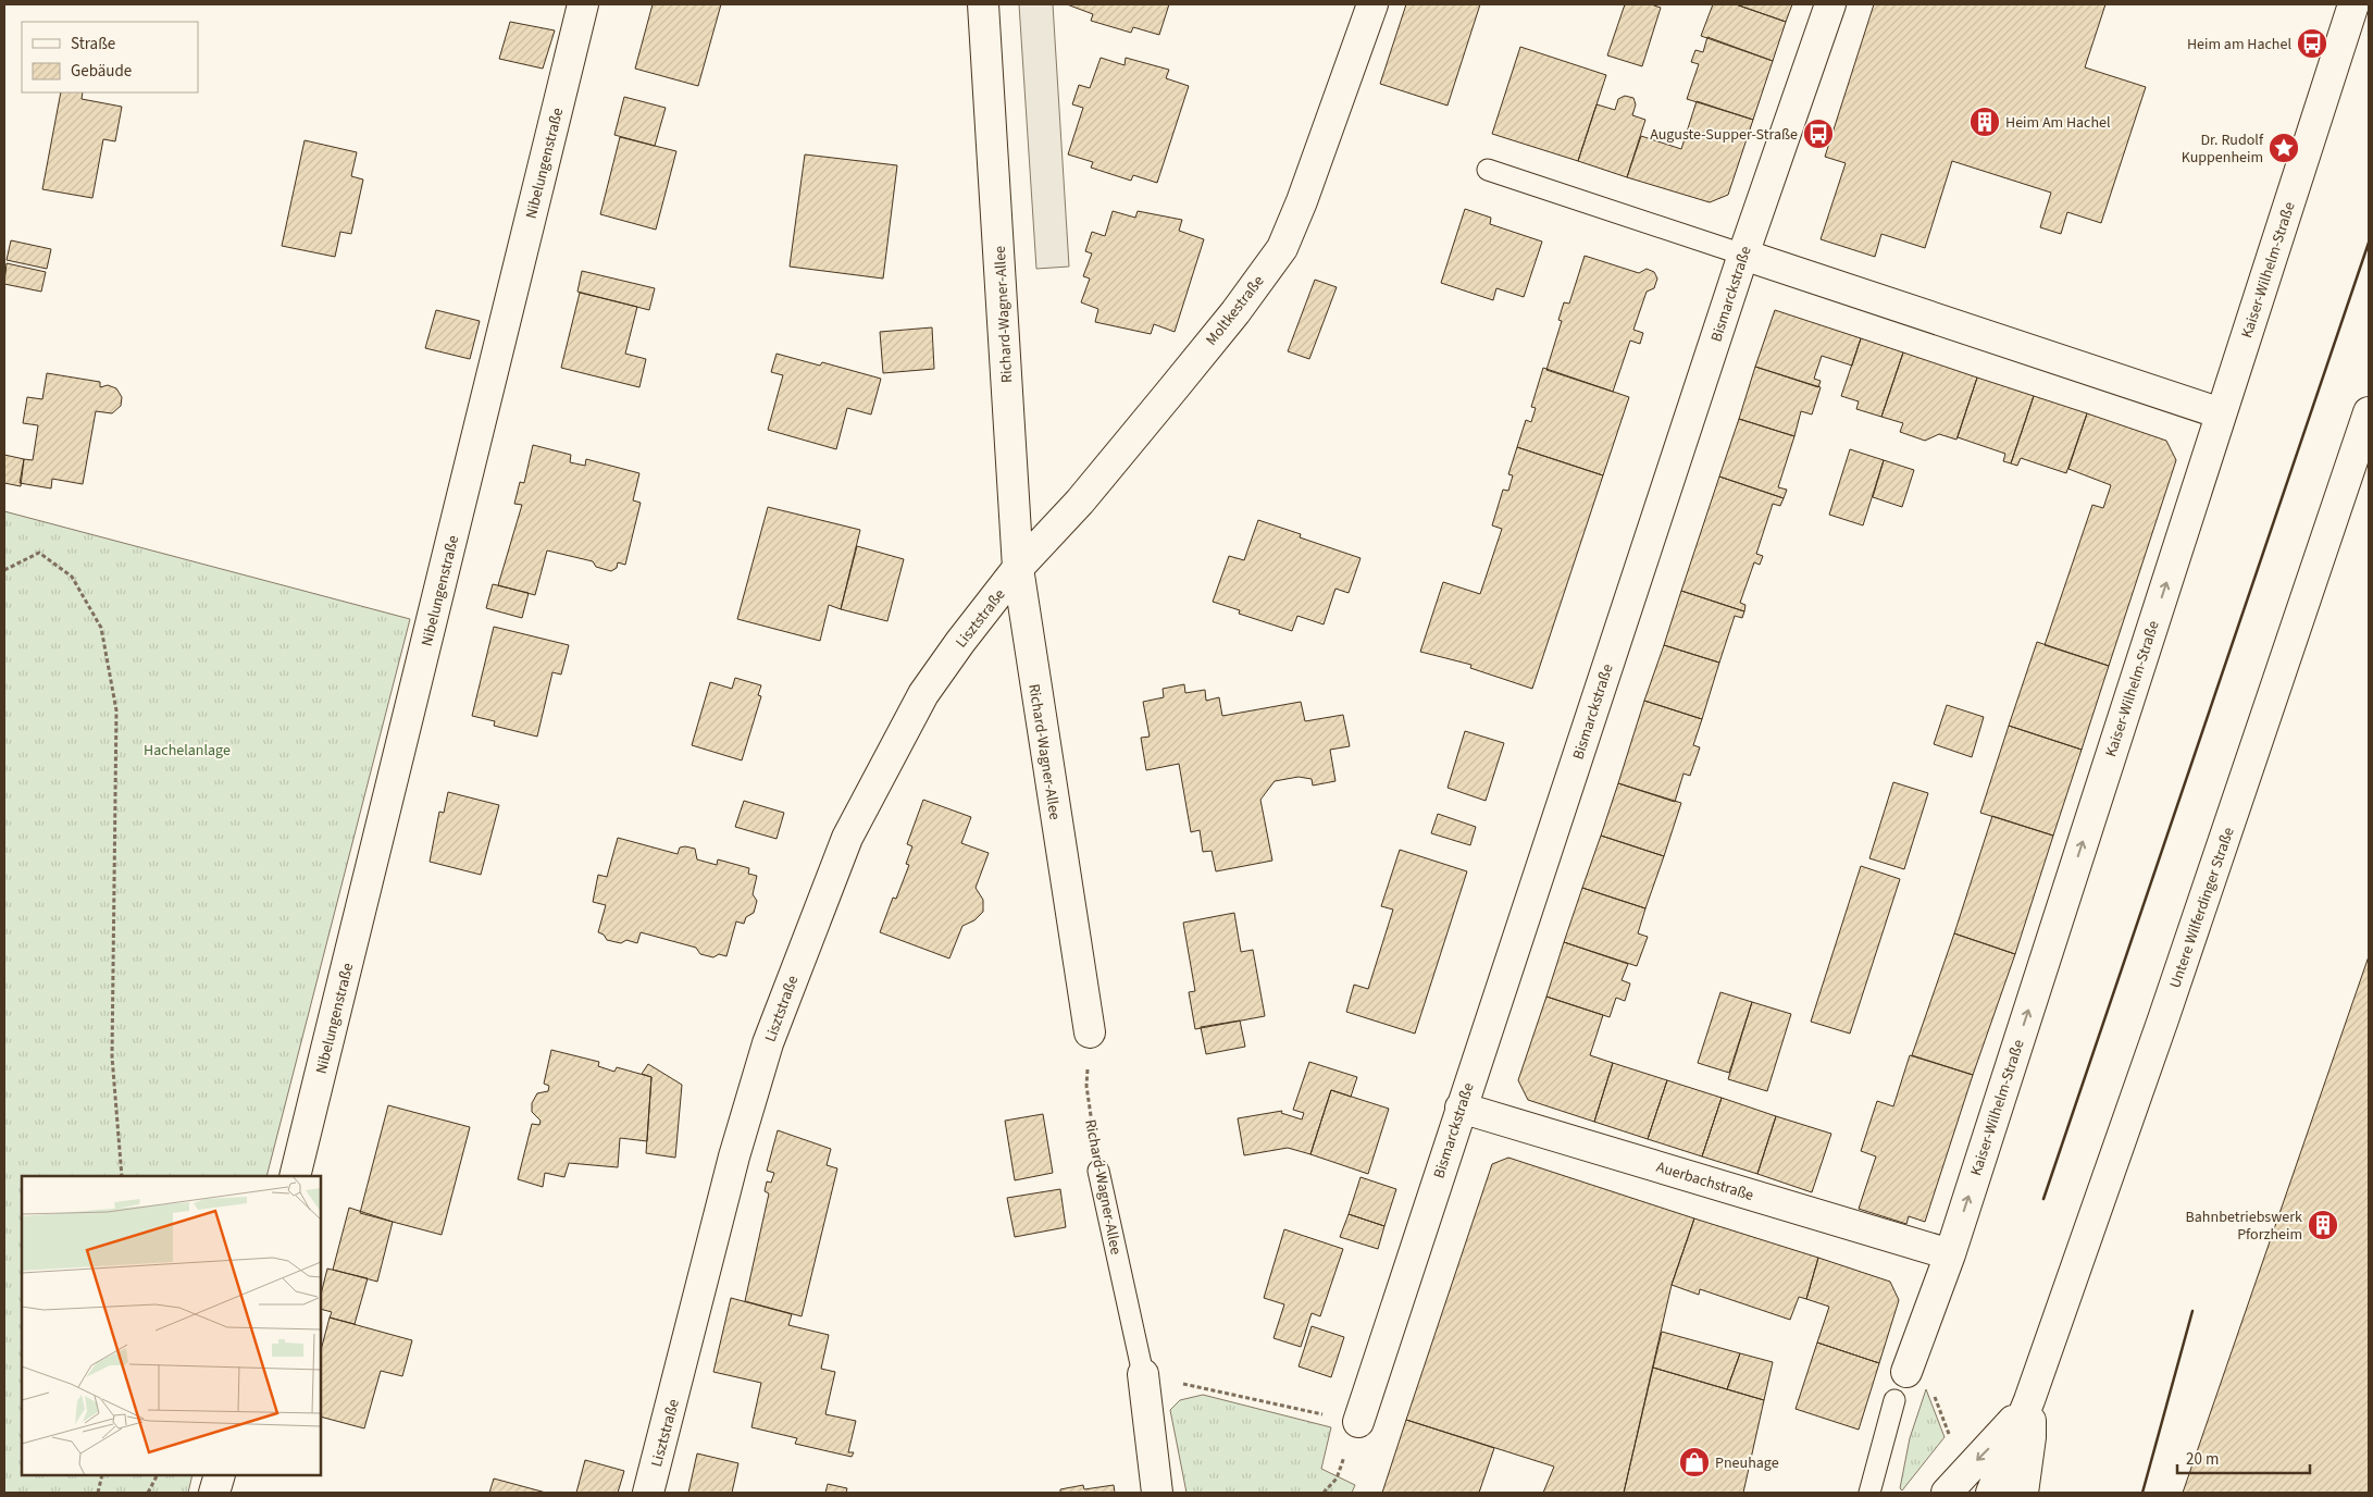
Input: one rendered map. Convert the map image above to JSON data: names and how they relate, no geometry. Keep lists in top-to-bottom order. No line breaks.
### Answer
{"streets":{"street":["Nibelungenstraße","Kaiser-Wilhelm-Straße","Bismarckstraße","Moltkestraße","Richard-Wagner-Allee","Lisztstraße","Untere Wilferdinger Straße","Auerbachstraße"]},"crossings":[["Kaiser-Wilhelm-Straße","Auerbachstraße"],["Bismarckstraße","Auerbachstraße"],["Moltkestraße","Richard-Wagner-Allee"],["Moltkestraße","Lisztstraße"],["Richard-Wagner-Allee","Lisztstraße"]],"one_way":["Kaiser-Wilhelm-Straße"],"parks":["Hachelanlage"],"places":{"bus stop":["Heim am Hachel","Auguste-Supper-Straße"],"building":["Heim Am Hachel","Bahnbetriebswerk Pforzheim"],"place":["Dr. Rudolf Kuppenheim"],"shop":["Pneuhage"]},"legend":["Straße","Gebäude"],"scale_bar":"20 m"}
